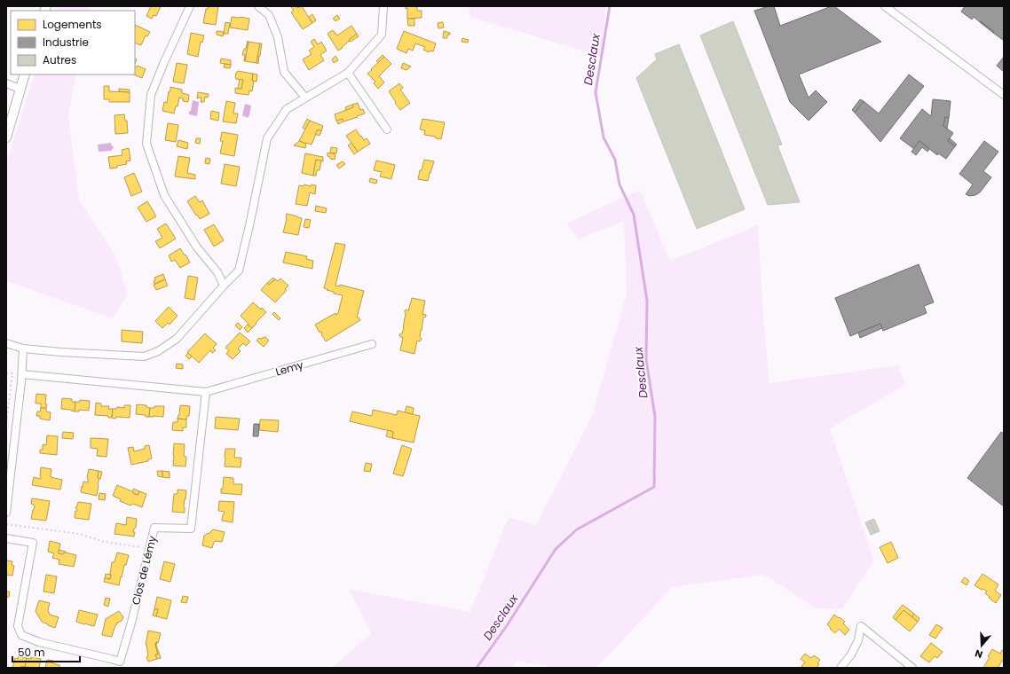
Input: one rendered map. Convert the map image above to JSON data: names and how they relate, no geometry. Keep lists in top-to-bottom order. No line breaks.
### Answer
{"streets":{"street":["Lemy","Clos de Lémy"]},"crossings":[["Lemy","Clos de Lémy"]],"water":["Desclaux"],"legend":["Logements","Industrie","Autres"],"scale_bar":"50 m","north":"bottom"}
